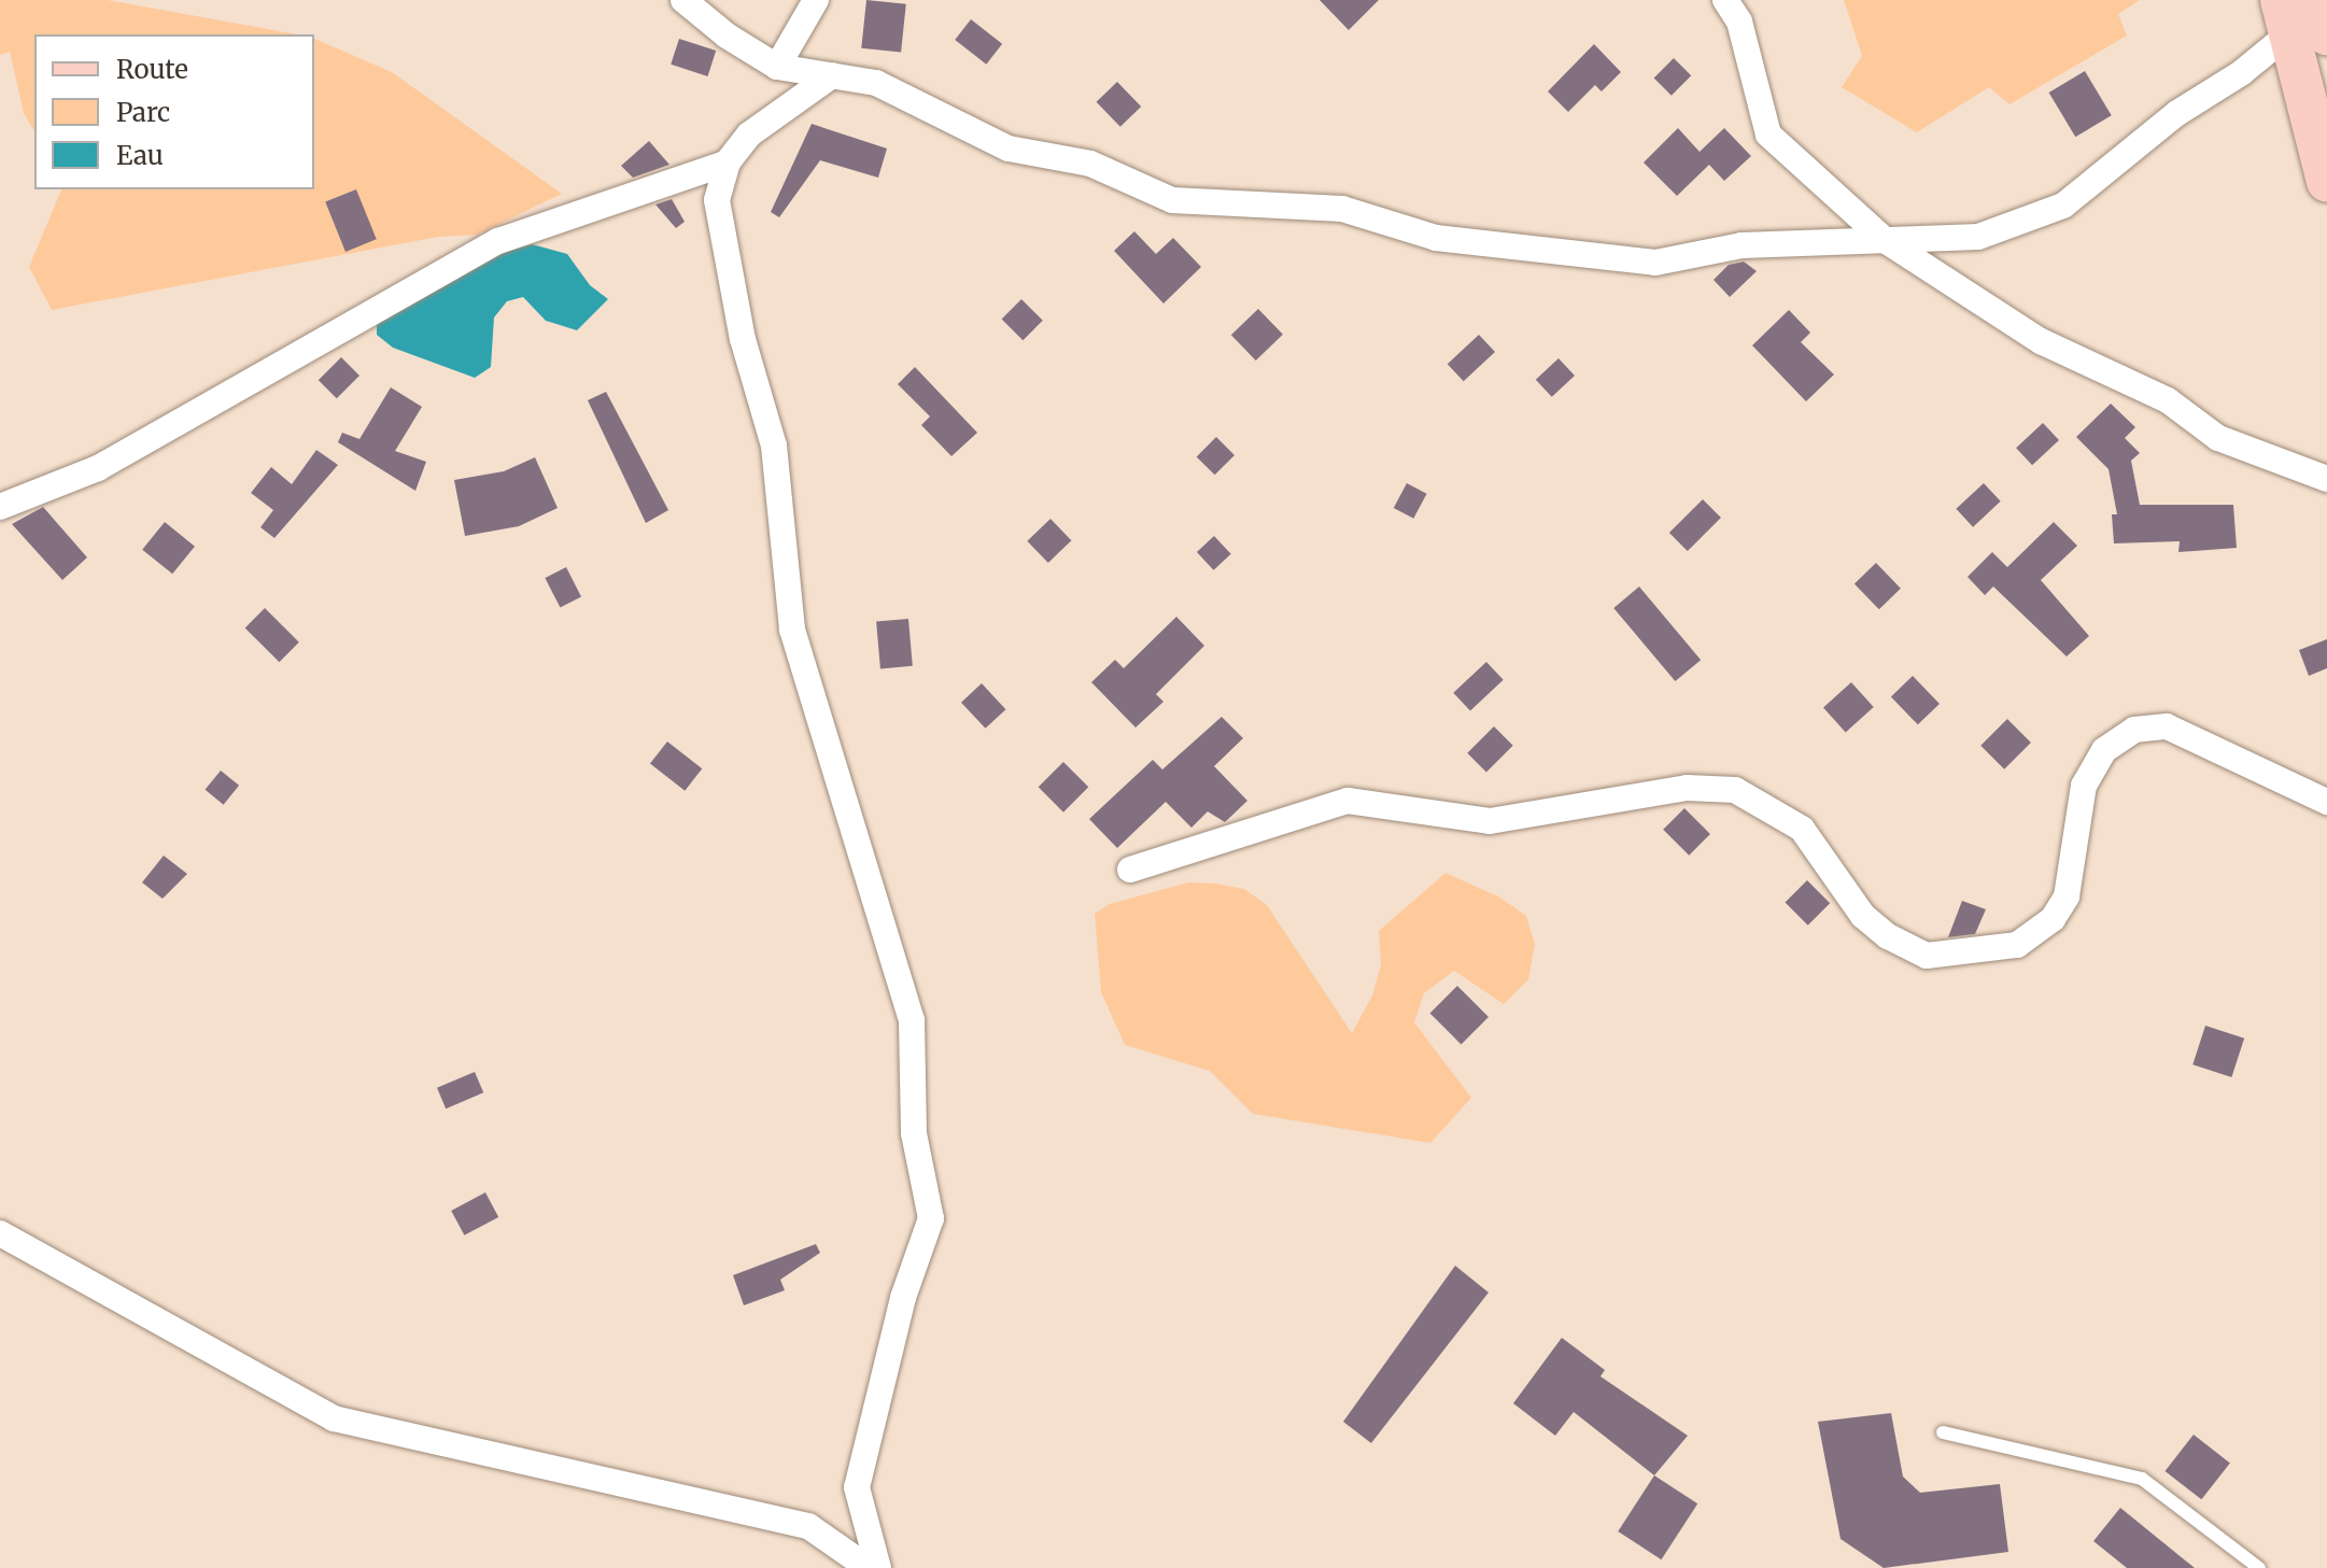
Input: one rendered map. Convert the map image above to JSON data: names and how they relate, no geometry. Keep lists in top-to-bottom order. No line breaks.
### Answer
{"legend":["Route","Parc","Eau"]}
